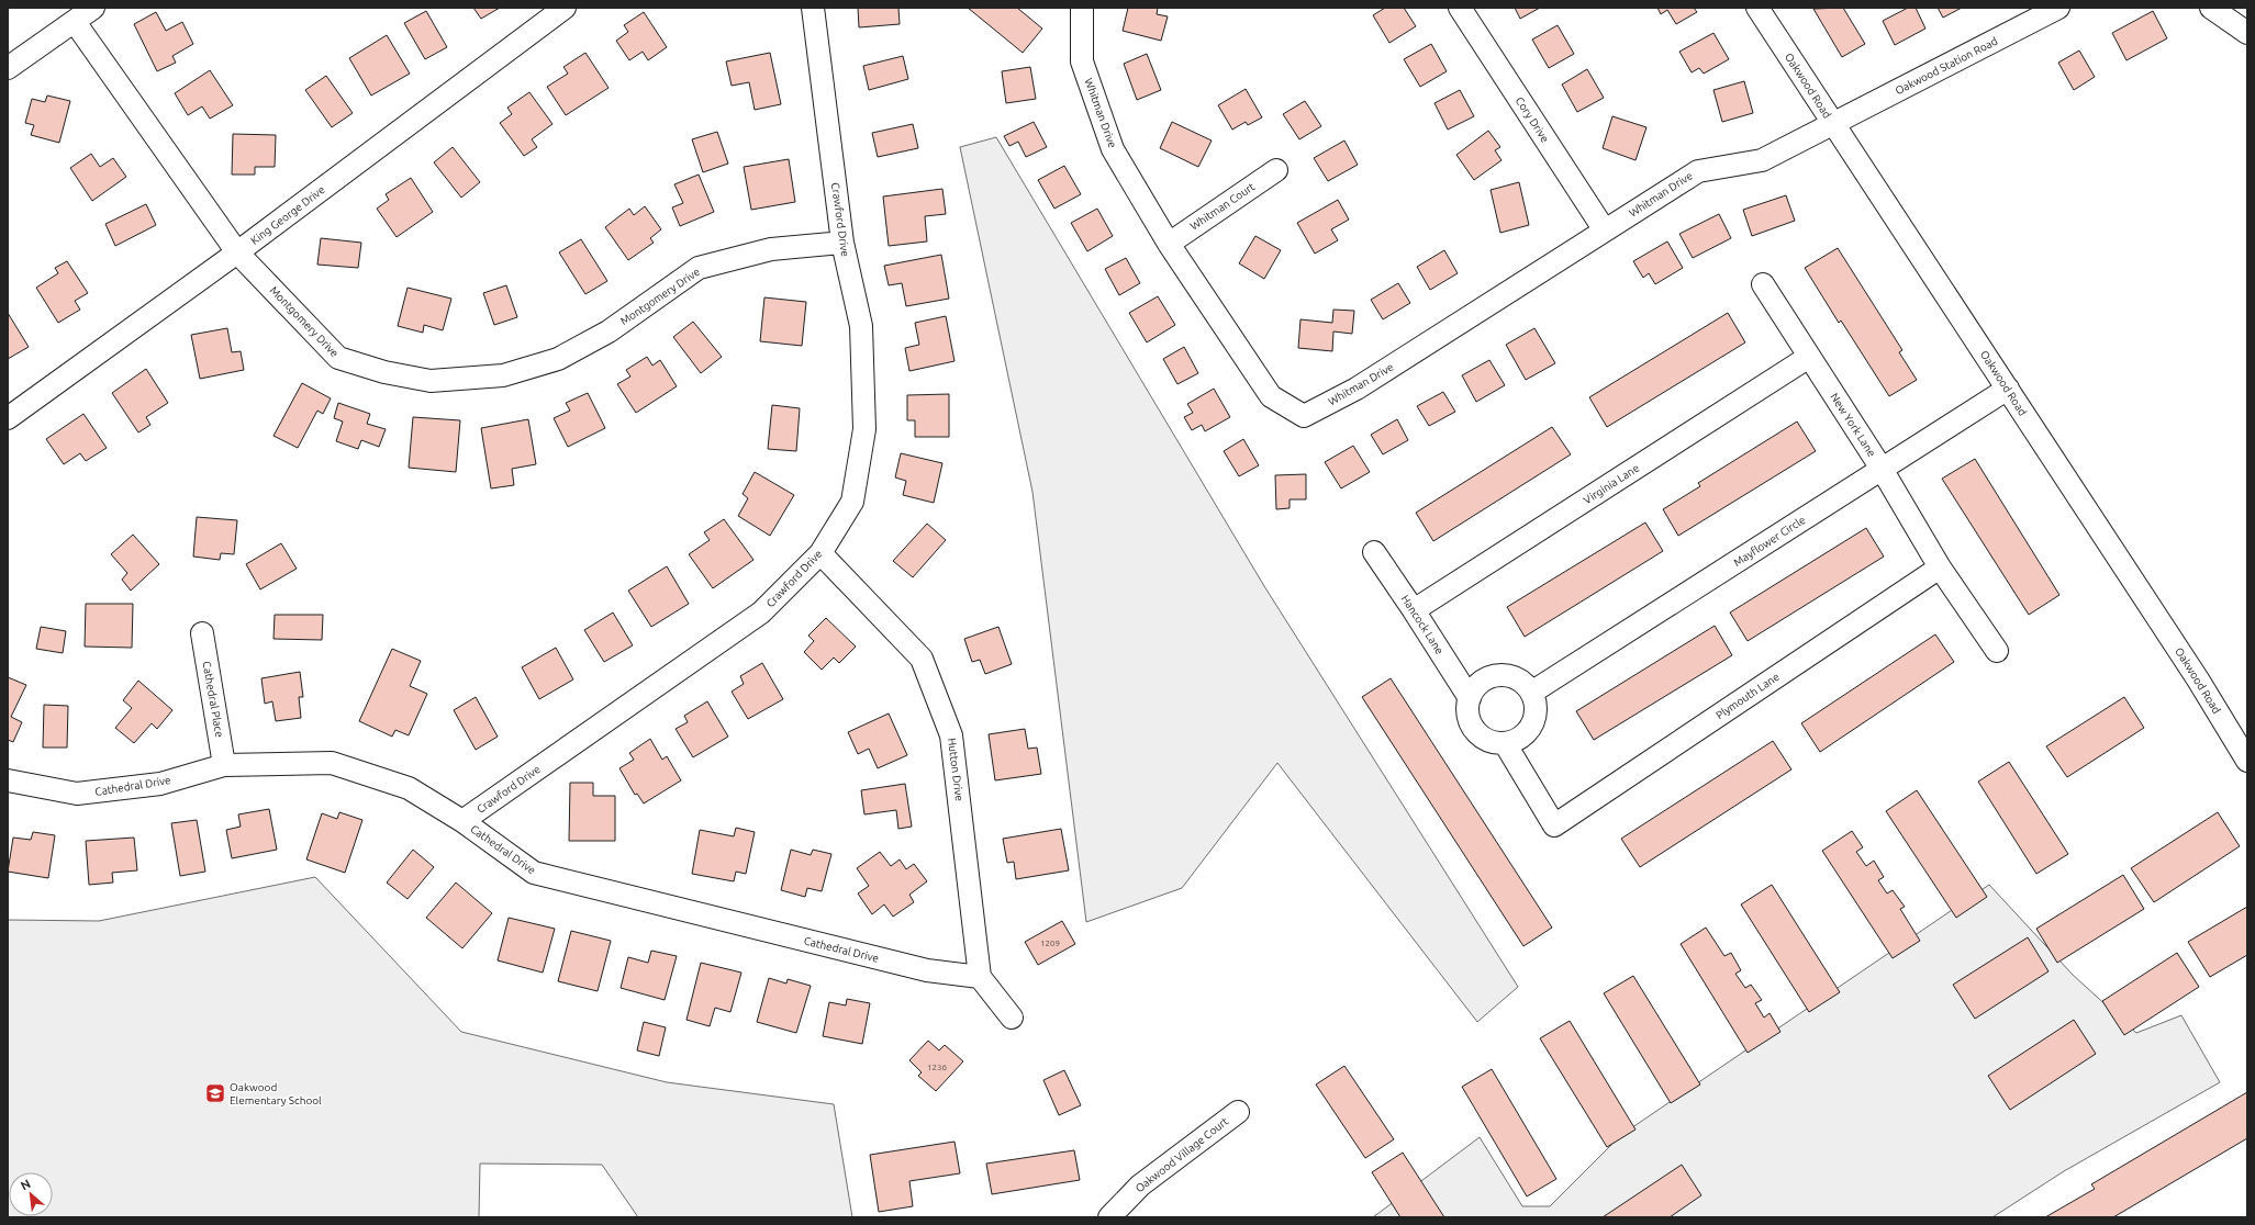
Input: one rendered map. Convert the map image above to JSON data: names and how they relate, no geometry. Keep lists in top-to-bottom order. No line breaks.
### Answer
{"streets":{"street":["Oakwood Station Road","Oakwood Road","Whitman Drive","Cory Drive","Whitman Court","King George Drive","Crawford Drive","Montgomery Drive","New York Lane","Virginia Lane","Mayflower Circle","Hancock Lane","Plymouth Lane","Cathedral Place","Hutton Drive","Cathedral Drive","Oakwood Village Court"]},"crossings":[["Oakwood Station Road","Oakwood Road"],["Oakwood Station Road","Whitman Drive"],["Oakwood Road","Whitman Drive"],["Oakwood Road","Mayflower Circle"],["Whitman Drive","Cory Drive"],["Whitman Drive","Whitman Court"],["King George Drive","Montgomery Drive"],["Crawford Drive","Montgomery Drive"],["Crawford Drive","Hutton Drive"],["Crawford Drive","Cathedral Drive"],["New York Lane","Virginia Lane"],["New York Lane","Mayflower Circle"],["New York Lane","Plymouth Lane"],["Virginia Lane","Hancock Lane"],["Mayflower Circle","Hancock Lane"],["Mayflower Circle","Plymouth Lane"],["Hancock Lane","Plymouth Lane"],["Cathedral Place","Cathedral Drive"],["Hutton Drive","Cathedral Drive"]],"places":{"school or university":["Oakwood Elementary School"]},"house_numbers":["1209","1236"],"north":"top left"}
